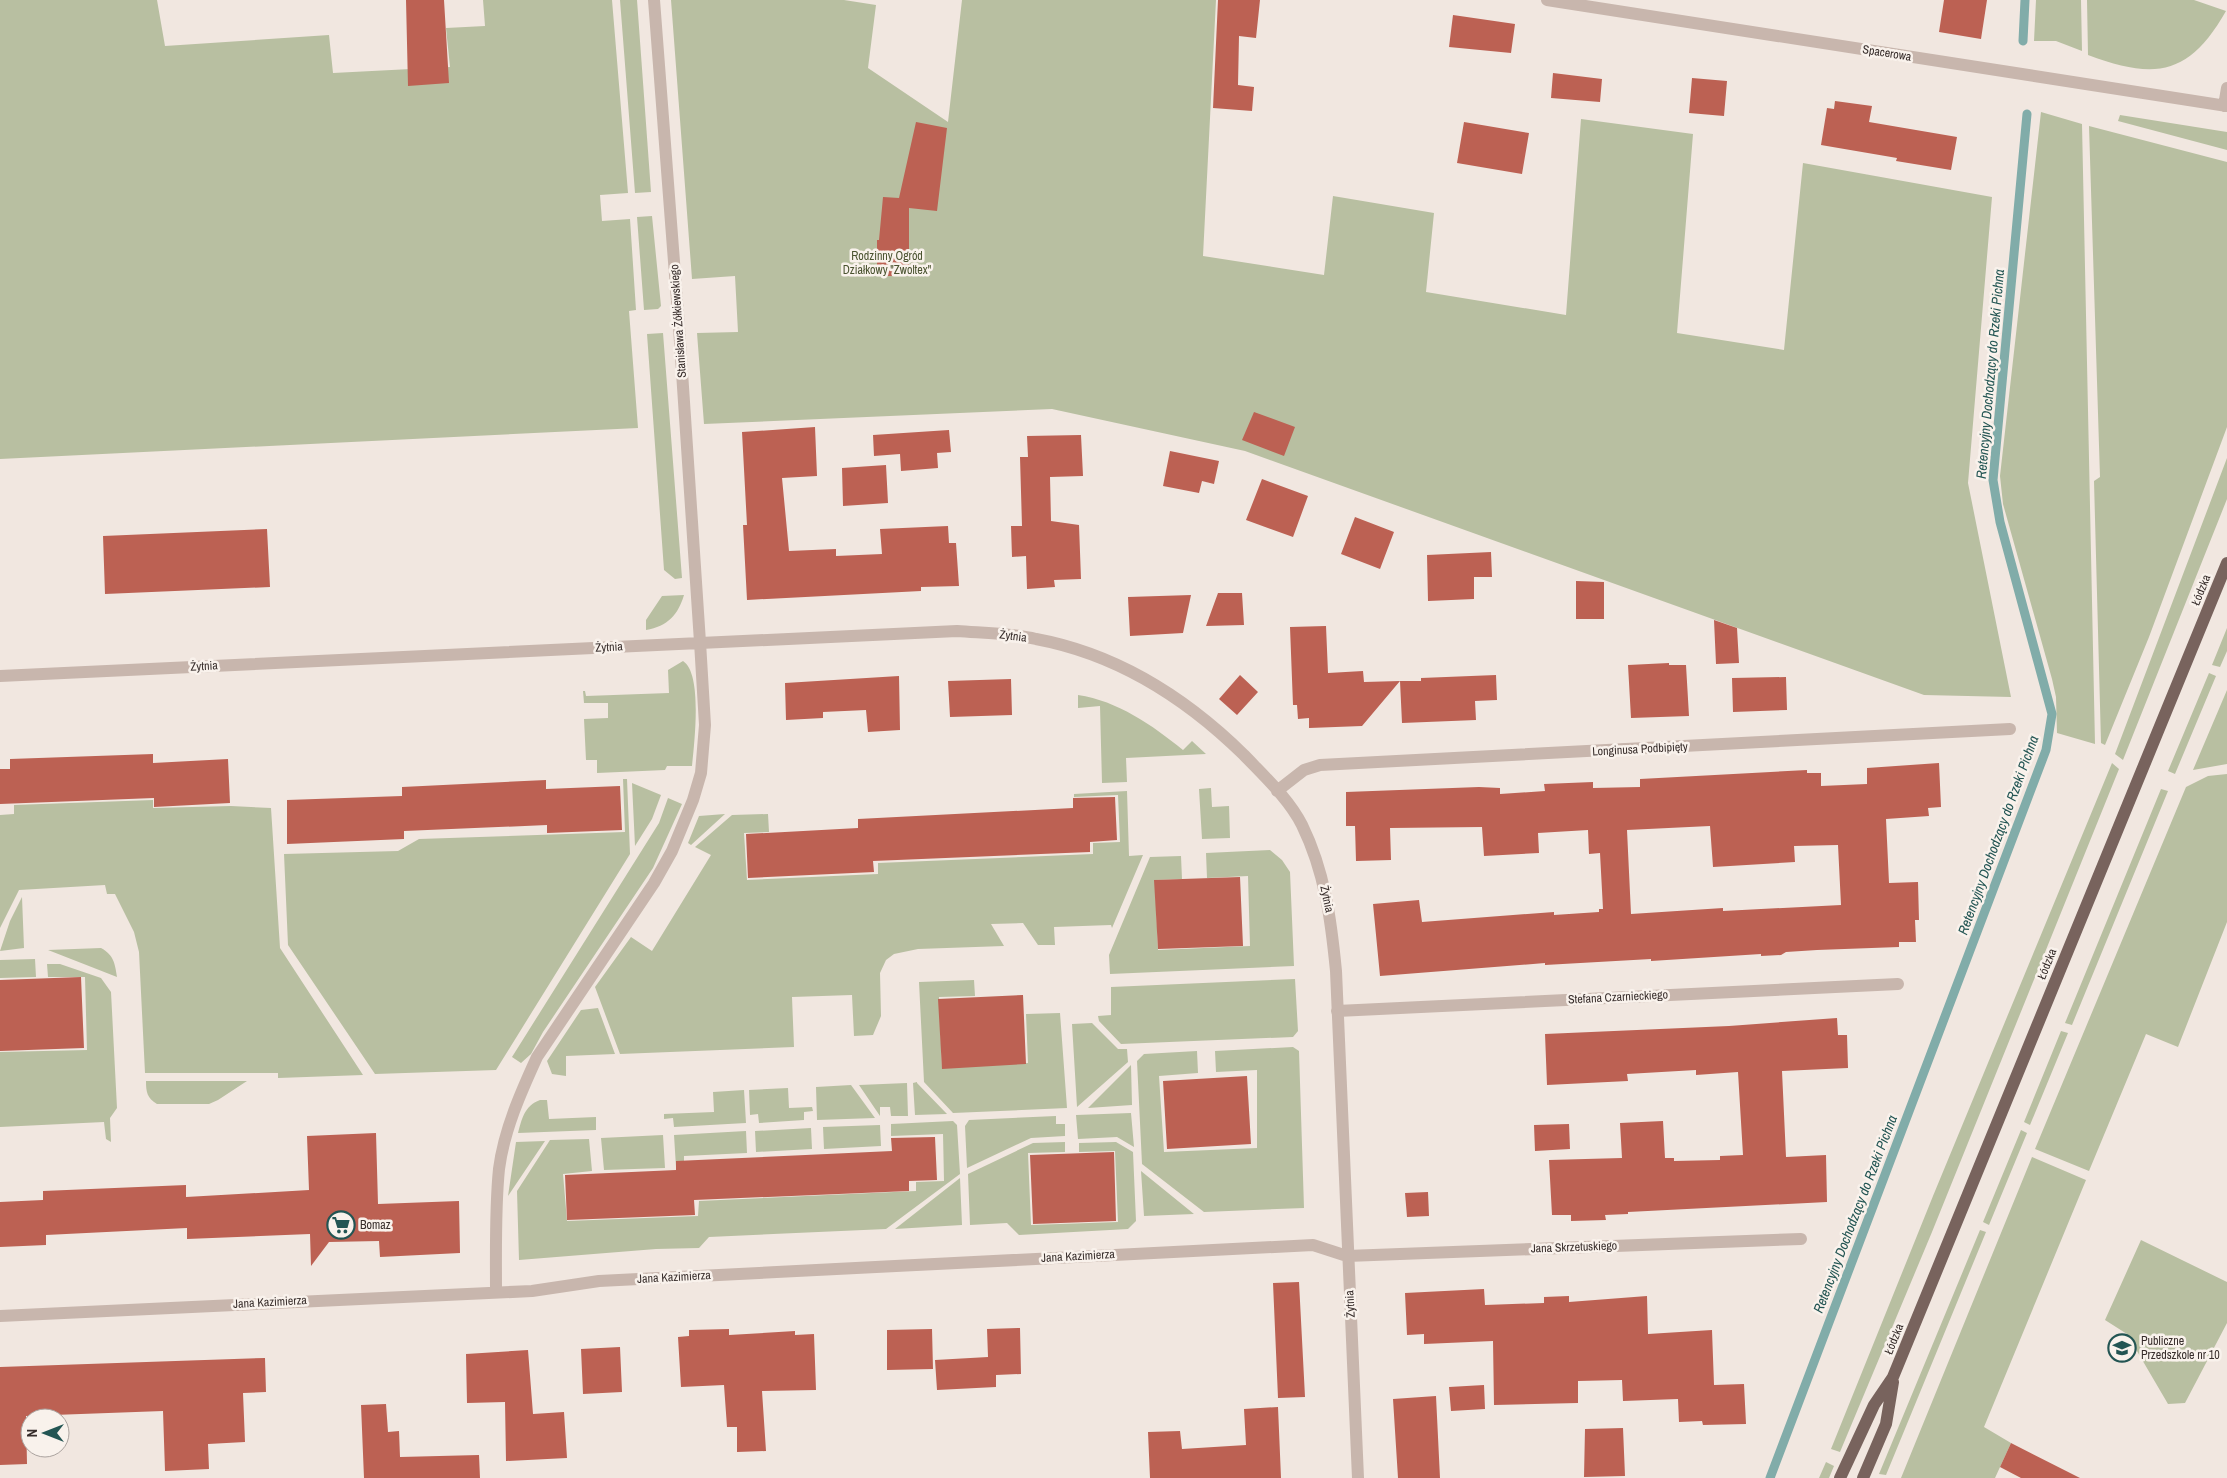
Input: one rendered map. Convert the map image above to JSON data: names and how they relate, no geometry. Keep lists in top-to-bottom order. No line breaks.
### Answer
{"streets":{"main road":["Łódzka"],"street":["Spacerowa","Stanisława Żółkiewskiego","Żytnia","Longinusa Podbipięty","Stefana Czarnieckiego","Jana Skrzetuskiego","Jana Kazimierza"]},"crossings":[["Stanisława Żółkiewskiego","Żytnia"],["Stanisława Żółkiewskiego","Jana Kazimierza"],["Żytnia","Longinusa Podbipięty"],["Żytnia","Stefana Czarnieckiego"],["Żytnia","Jana Skrzetuskiego"],["Żytnia","Jana Kazimierza"],["Jana Skrzetuskiego","Jana Kazimierza"]],"water":["Retencyjny Dochodzący do Rzeki Pichna"],"parks":["Rodzinny Ogród Działkowy \"Zwoltex\""],"places":{"supermarket":["Bomaz"],"school or university":["Publiczne Przedszkole nr 10"]},"north":"left"}
